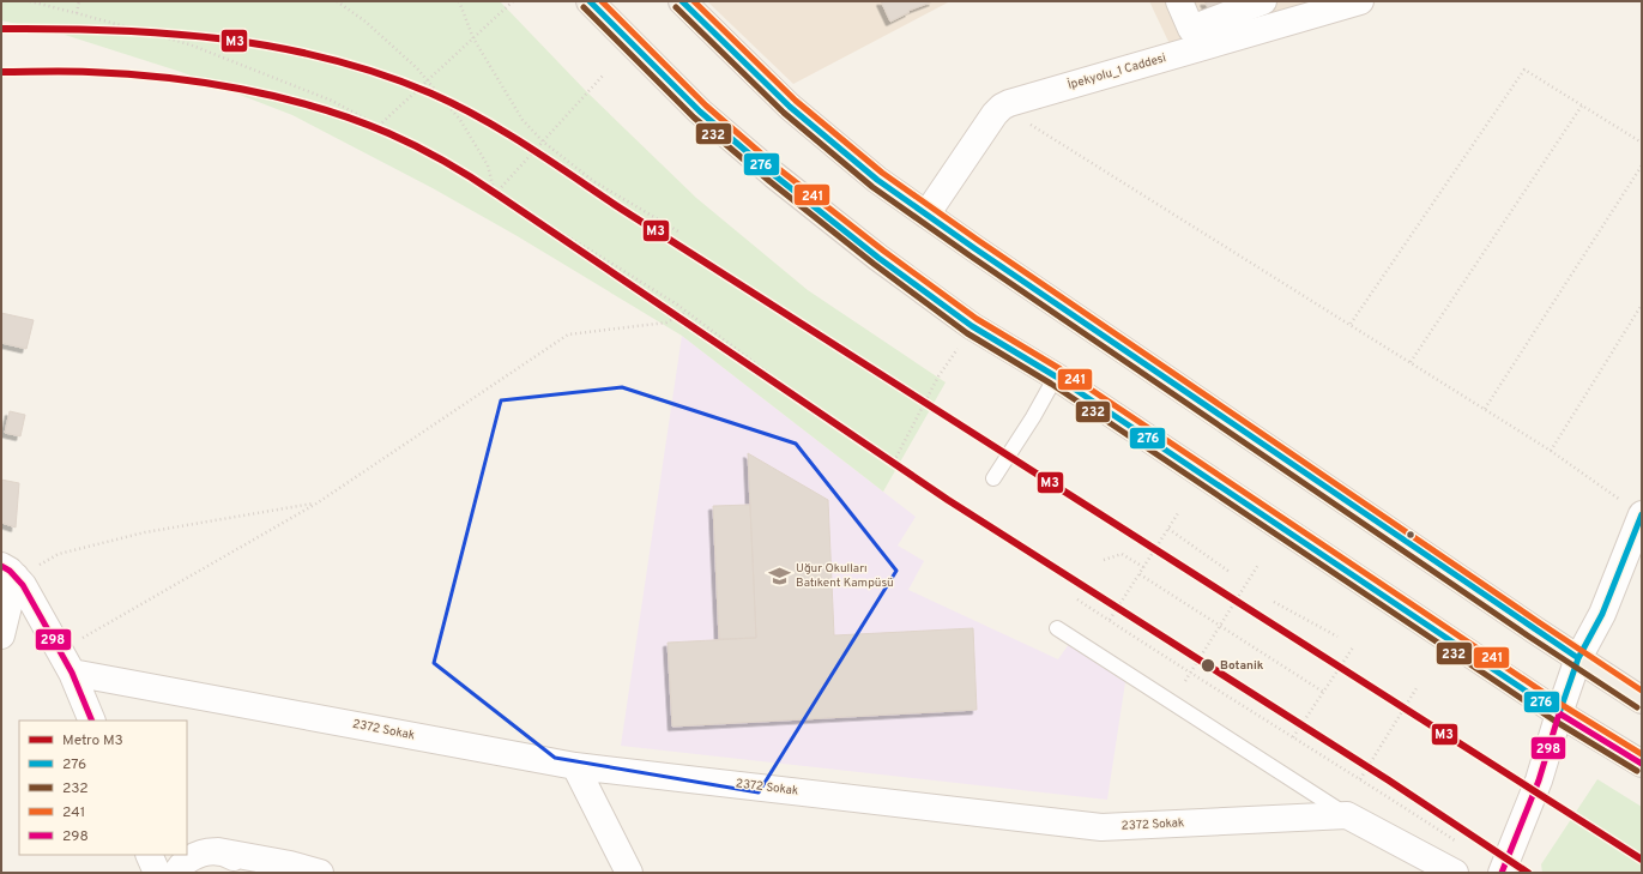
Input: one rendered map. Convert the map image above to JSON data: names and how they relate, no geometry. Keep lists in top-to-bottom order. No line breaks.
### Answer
{"streets":{"street":["İpekyolu_1 Caddesi","2372 Sokak"]},"places":{"school or university":["Uğur Okulları Batıkent Kampüsü"],"other":["Botanik"]},"lines":["transit line 276","transit line 241","transit line 232","metro line M3","transit line 298"],"legend":["Metro M3","276","232","241","298"]}
